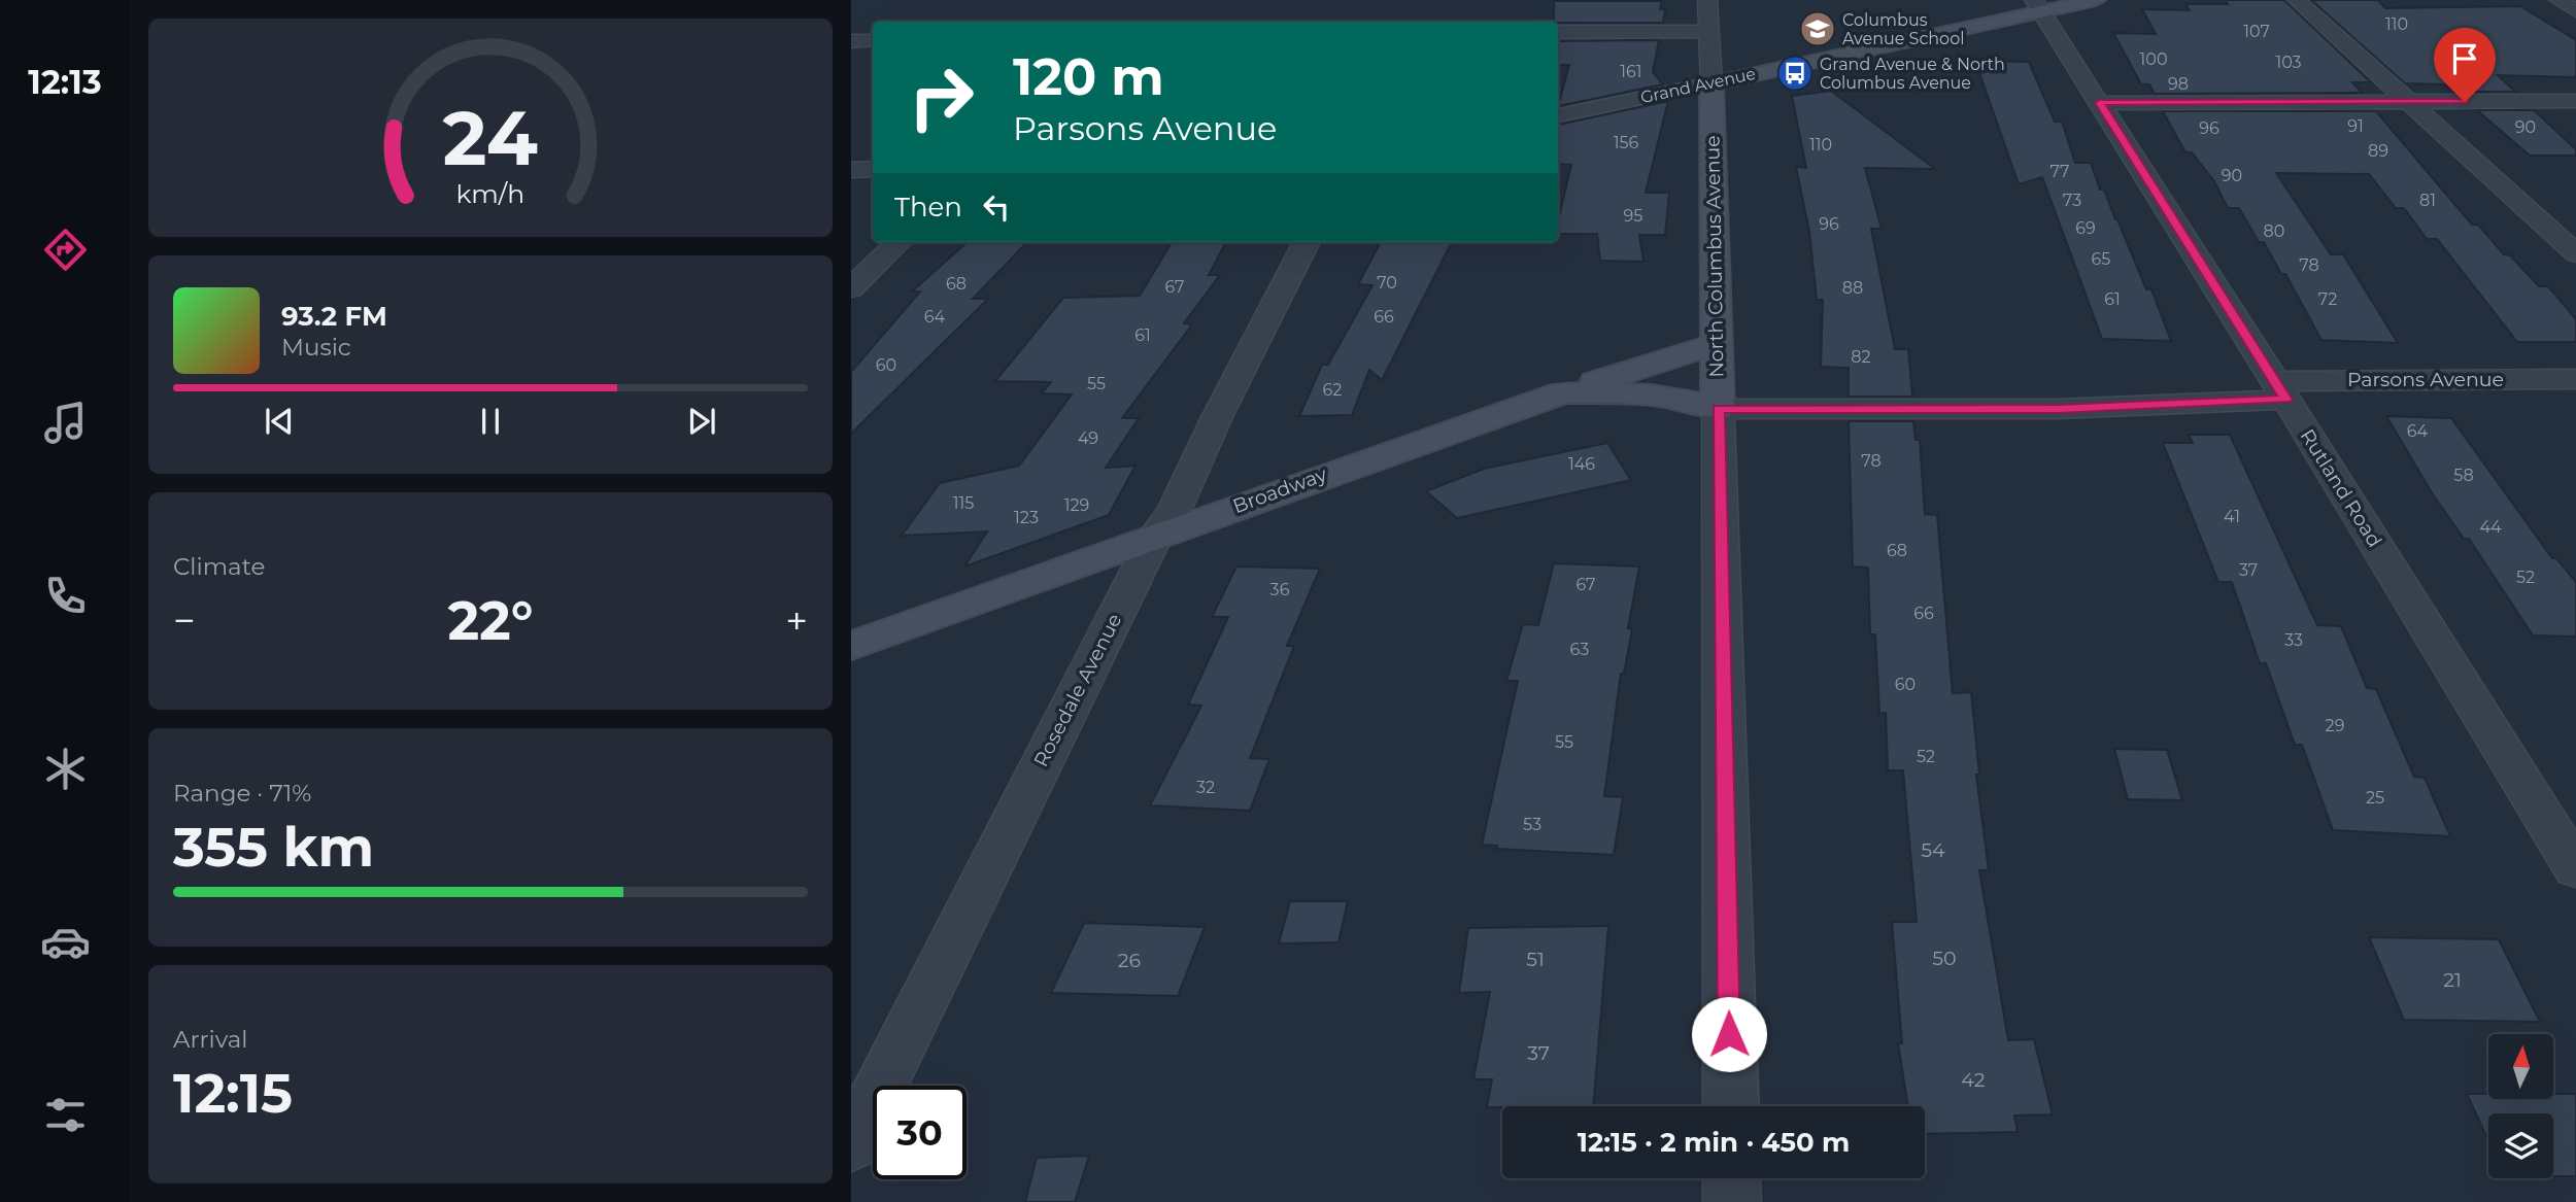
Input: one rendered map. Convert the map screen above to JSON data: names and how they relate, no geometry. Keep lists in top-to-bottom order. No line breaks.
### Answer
{"streets":{"street":["Grand Avenue","North Columbus Avenue","Parsons Avenue","Rutland Road","Broadway","Rosedale Avenue"]},"crossings":[["Grand Avenue","North Columbus Avenue"],["Grand Avenue","Rutland Road"],["North Columbus Avenue","Parsons Avenue"],["North Columbus Avenue","Broadway"],["Parsons Avenue","Rutland Road"],["Parsons Avenue","Broadway"],["Broadway","Rosedale Avenue"]],"places":{"school or university":["Columbus Avenue School"],"bus stop":["Grand Avenue & North Columbus Avenue"]},"house_numbers":["110","107","100","103","161","98","91","90","96","156","110","89","77","90","73","81","95","96","69","80","65","78","70","68","67","88","61","72","64","66","61","82","60","55","62","64","49","78","146","58","115","129","41","123","44","68","37","52","67","36","66","33","63","60","29","55","52","32","25","53","54","50","51","26","21","37","42"],"north":"top","page":{"tabs":"12:13","turn":["120 m","Parsons Avenue"],"then":"Then","song":["93.2 FM","Music"],"tile":["Climate",["Range · 71%","355 km"],["Arrival","12:15"]],"heat":["−","22°","+"],"limit":"30","trip":"12:15 · 2 min · 450 m","gauge":["24","km/h"]}}
